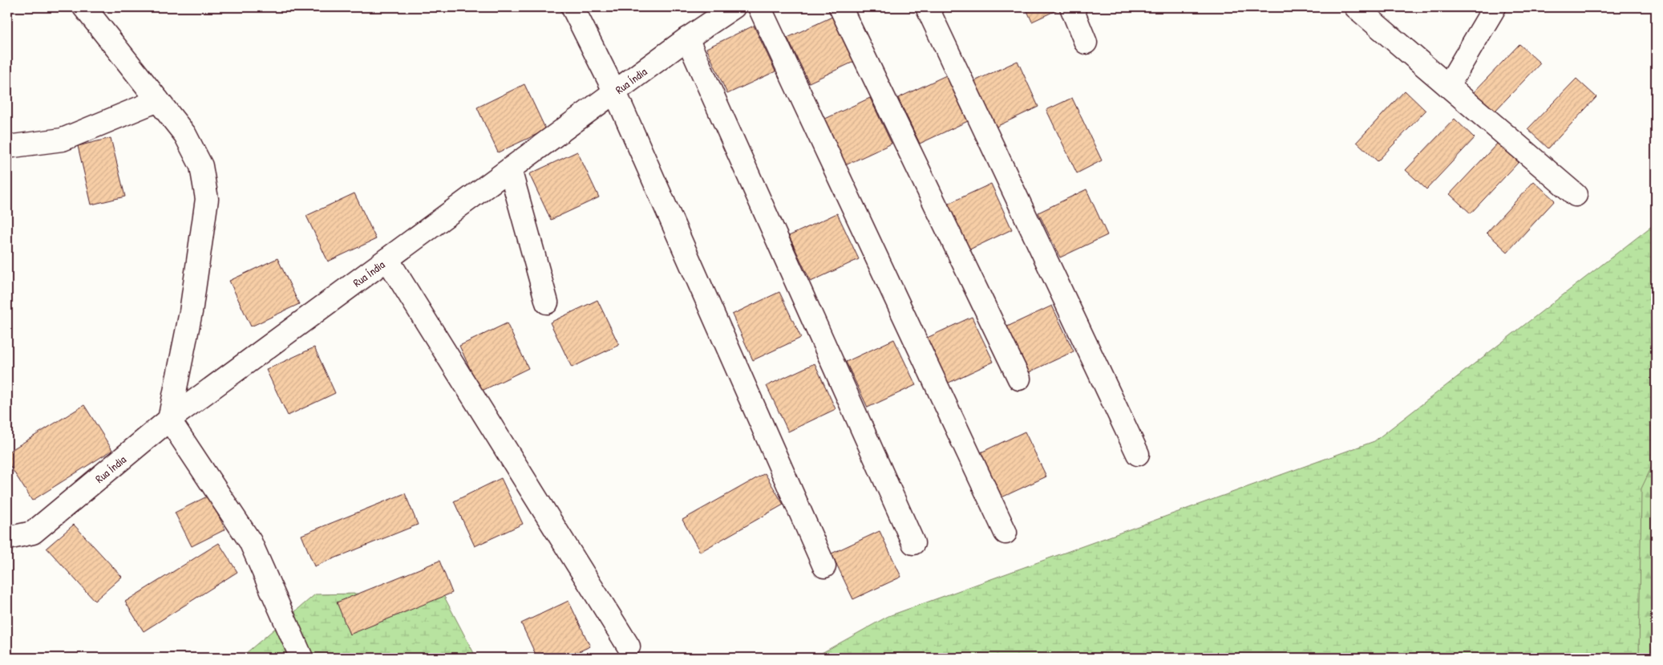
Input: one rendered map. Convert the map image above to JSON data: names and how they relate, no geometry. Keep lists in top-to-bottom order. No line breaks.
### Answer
{"streets":{"street":["Rua Índia"]}}
